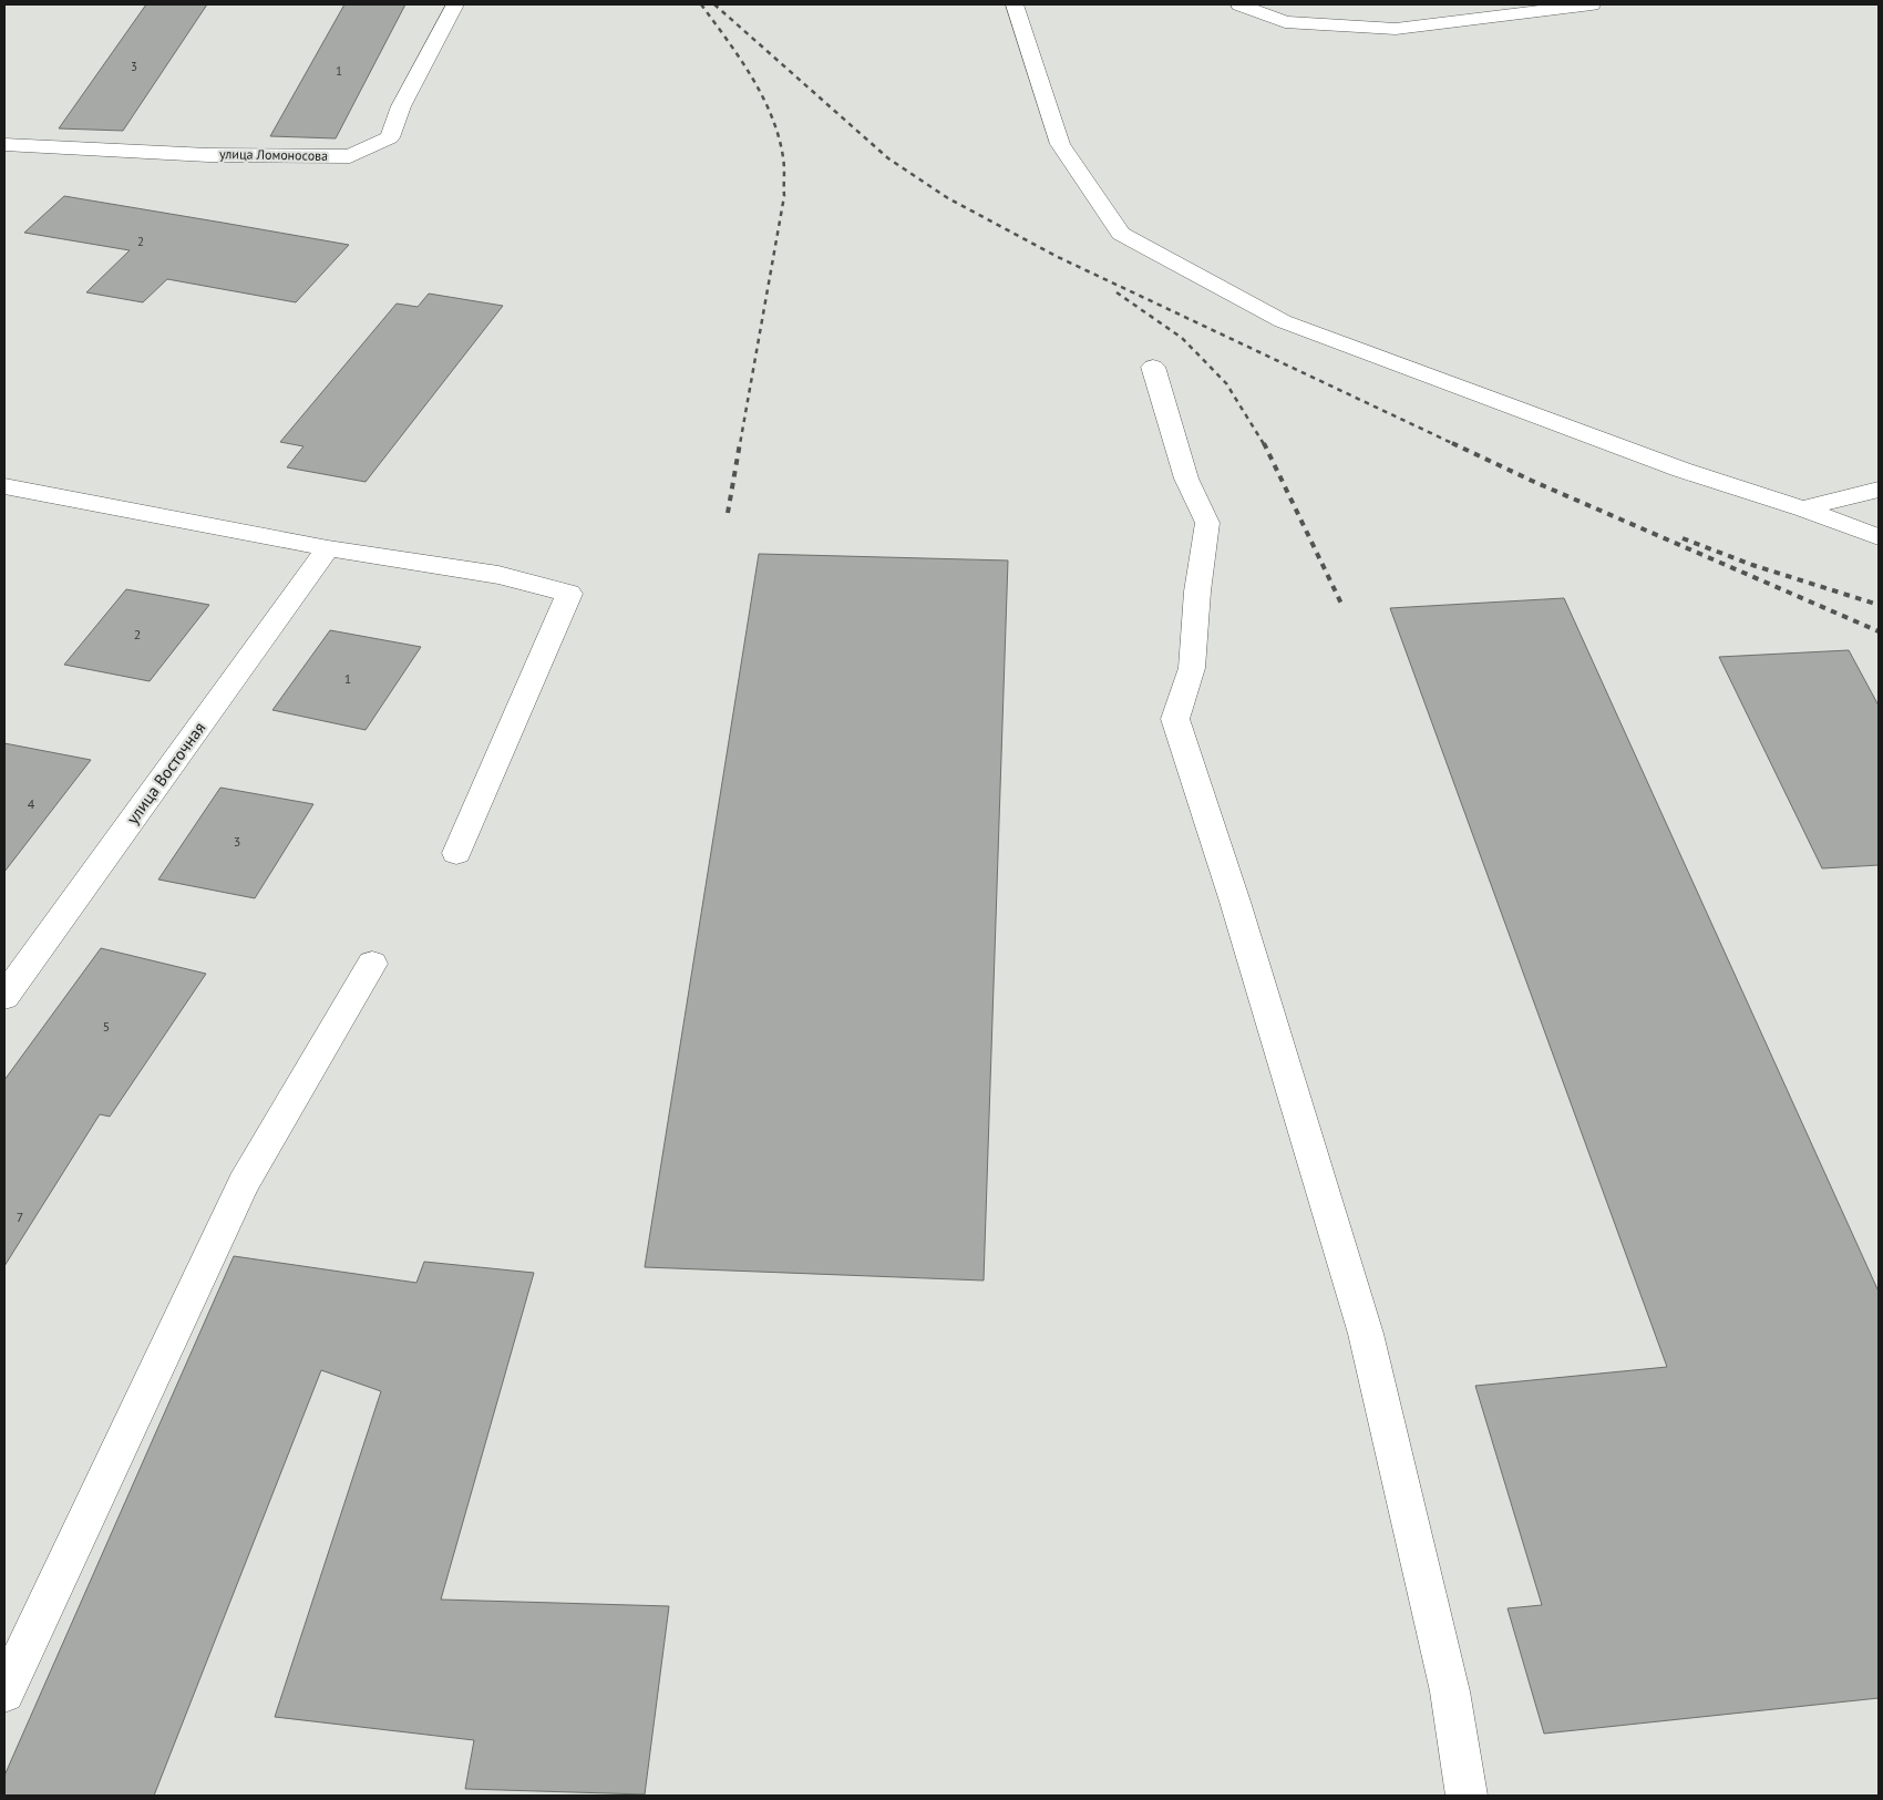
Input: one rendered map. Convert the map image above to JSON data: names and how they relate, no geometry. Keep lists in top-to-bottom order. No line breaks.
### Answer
{"streets":{"street":["улица Ломоносова","улица Восточная"]},"house_numbers":["3","1","2","2","1","4","3","5","7"]}
